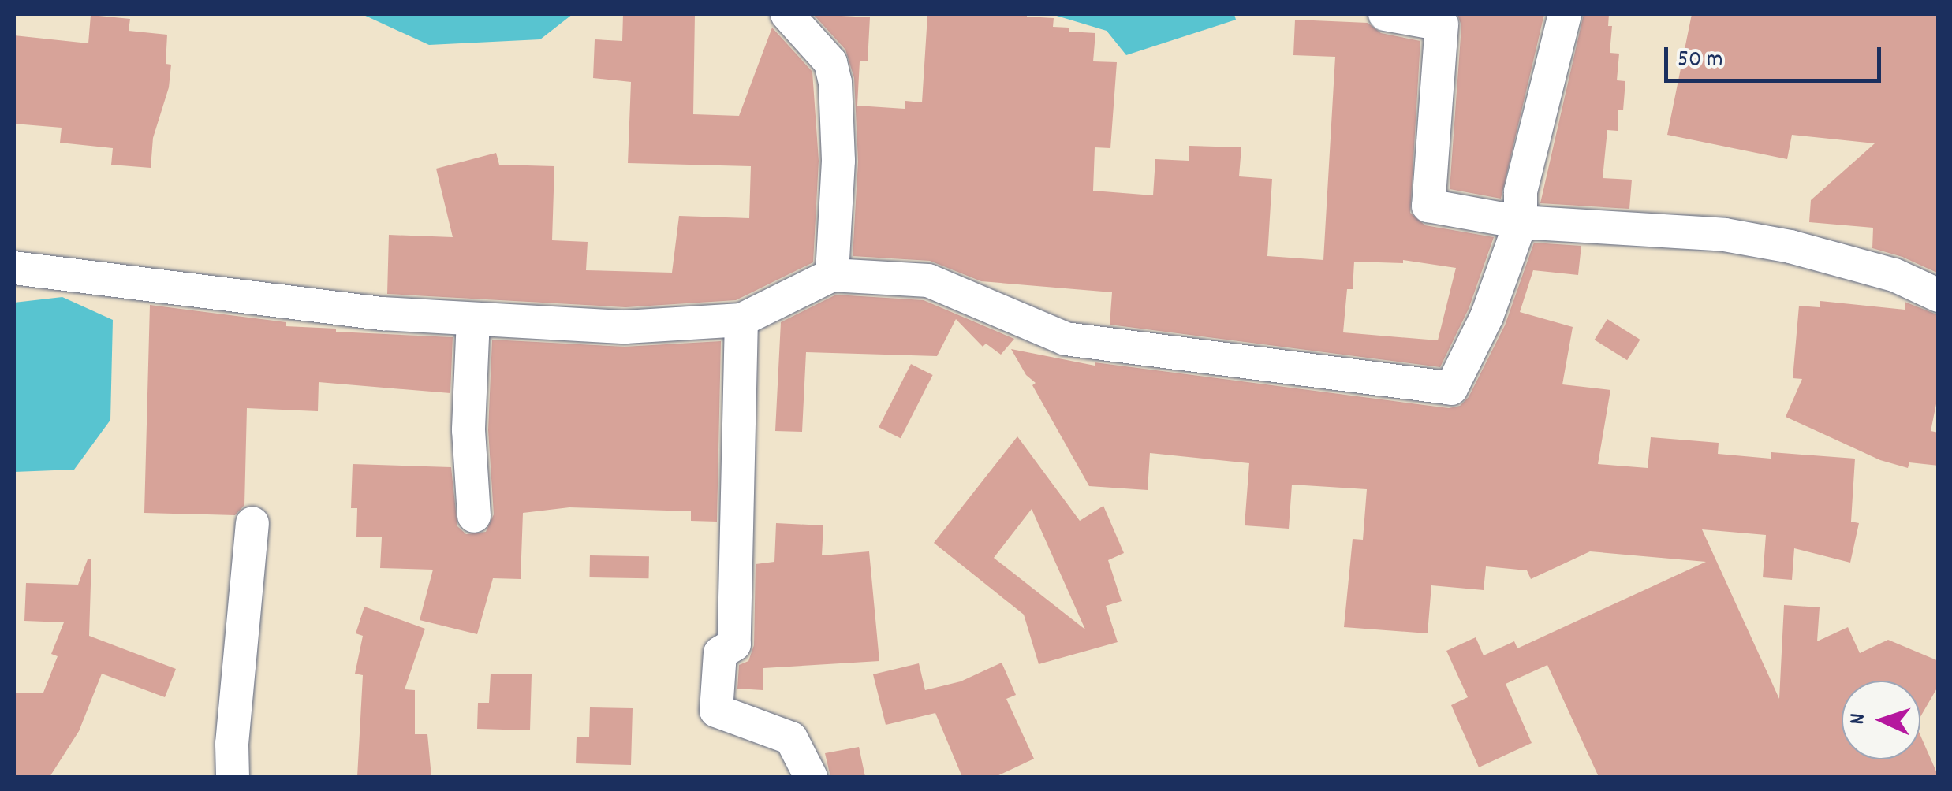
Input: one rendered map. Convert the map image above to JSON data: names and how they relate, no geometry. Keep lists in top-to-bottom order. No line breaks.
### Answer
{"scale_bar":"50 m","north":"left"}
